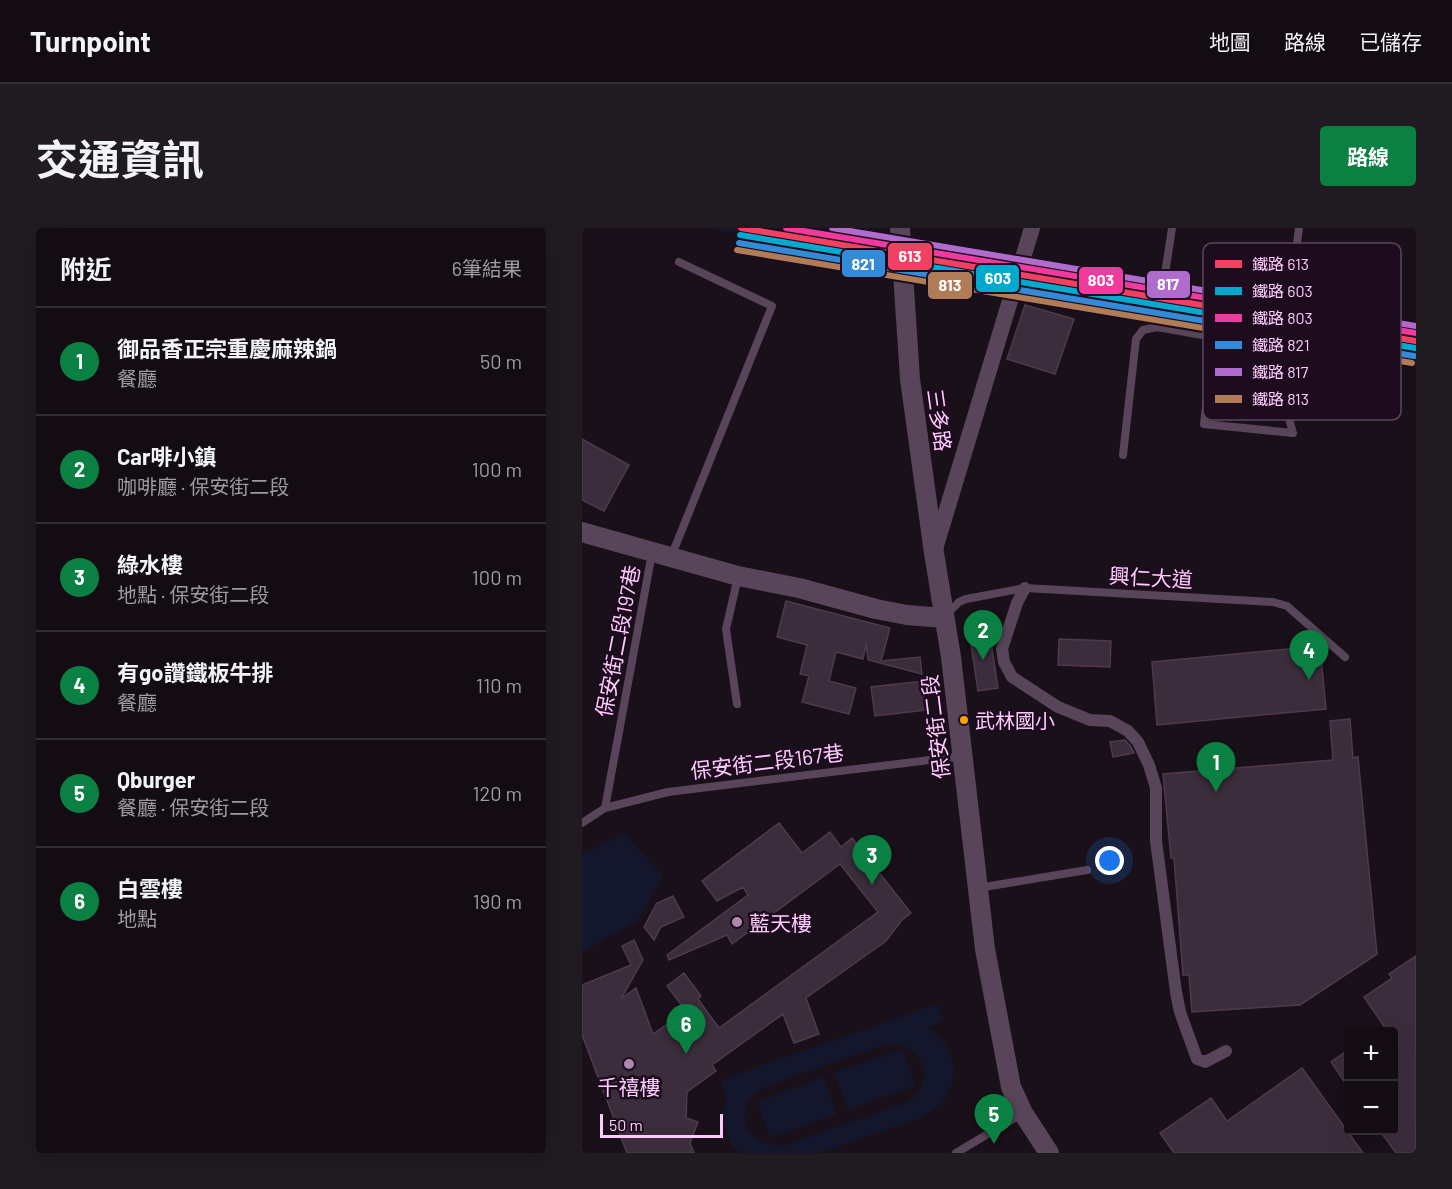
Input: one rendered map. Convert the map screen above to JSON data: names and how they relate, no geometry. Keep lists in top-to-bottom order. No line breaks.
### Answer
{"streets":{"street":["三多路","保安街二段"],"lane":["興仁大道","保安街二段197巷","保安街二段167巷"]},"crossings":[["三多路","興仁大道"],["三多路","保安街二段"],["興仁大道","保安街二段"],["保安街二段197巷","保安街二段167巷"],["保安街二段","保安街二段167巷"]],"places":["武林國小","藍天樓","千禧樓"],"lines":["rail line 613","rail line 803","rail line 817","rail line 603","rail line 821","rail line 813"],"legend":["鐵路 613","鐵路 603","鐵路 803","鐵路 821","鐵路 817","鐵路 813"],"scale_bar":"50 m","page":{"header":"Turnpoint","nav":["地圖","路線","已儲存"],"title":"交通資訊","buttons":"路線","heading":["附近","6筆結果"],"list":[{"mark":"1","name":"御品香正宗重慶麻辣鍋","note":"餐廳","value":"50 m"},{"mark":"2","name":"Car啡小鎮","note":"咖啡廳 · 保安街二段","value":"100 m"},{"mark":"3","name":"綠水樓","note":"地點 · 保安街二段","value":"100 m"},{"mark":"4","name":"有go讚鐵板牛排","note":"餐廳","value":"110 m"},{"mark":"5","name":"Qburger","note":"餐廳 · 保安街二段","value":"120 m"},{"mark":"6","name":"白雲樓","note":"地點","value":"190 m"}],"pins":["2","4","1","3","6","5"],"map_buttons":["+","−"],"scale":"50 m"}}
